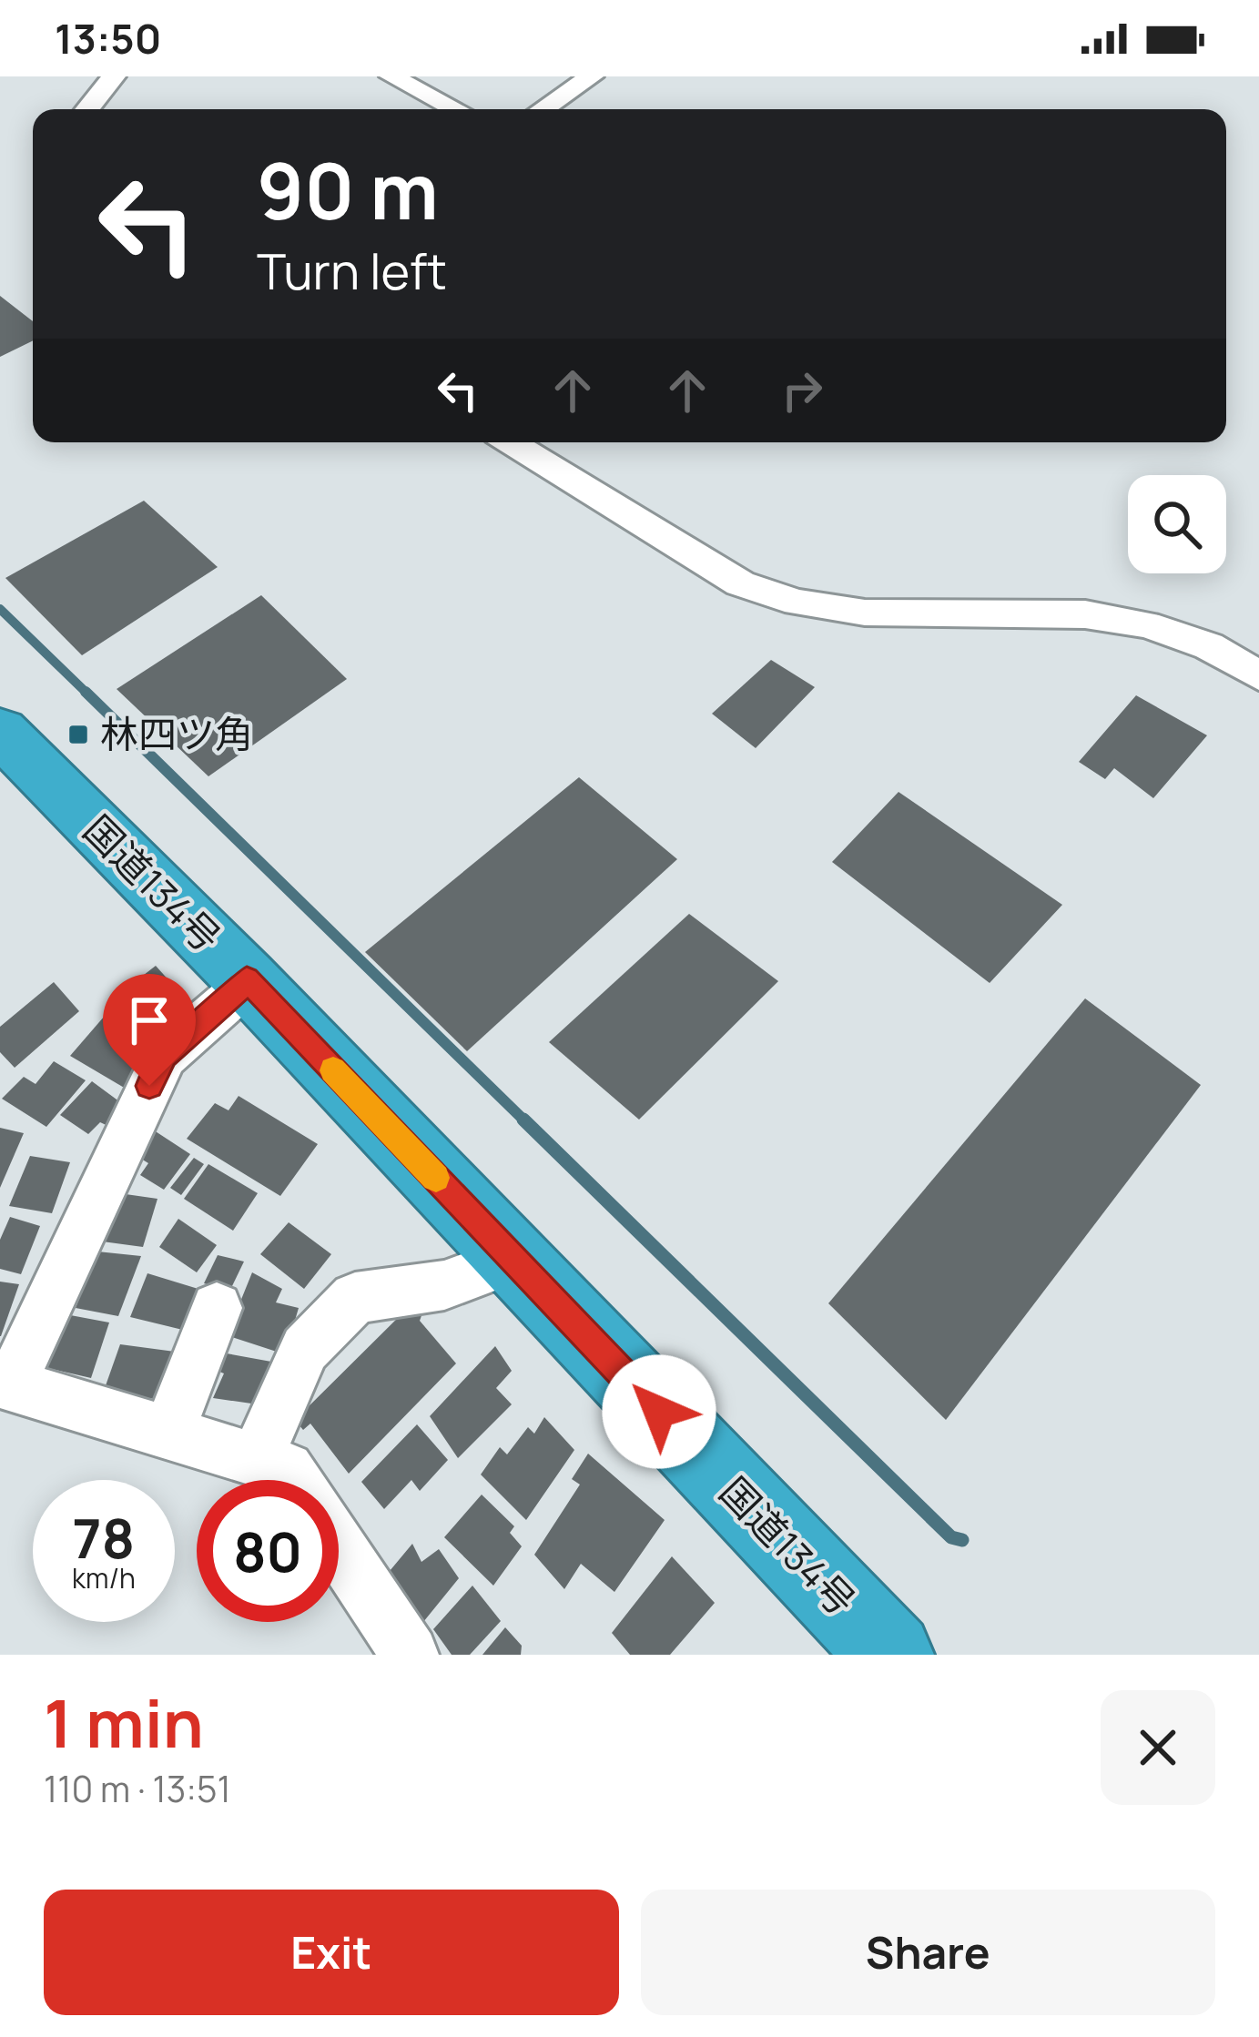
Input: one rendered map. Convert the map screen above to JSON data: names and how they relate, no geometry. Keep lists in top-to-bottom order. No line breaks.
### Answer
{"streets":{"highway":["国道134号"]},"places":{"transit":["林四ツ角"]},"page":{"status":"13:50","turn":["90 m","Turn left"],"speed":"78 km/h","limit":"80","heading":["1 min","110 m · 13:51"],"buttons":["Exit","Share"]}}
